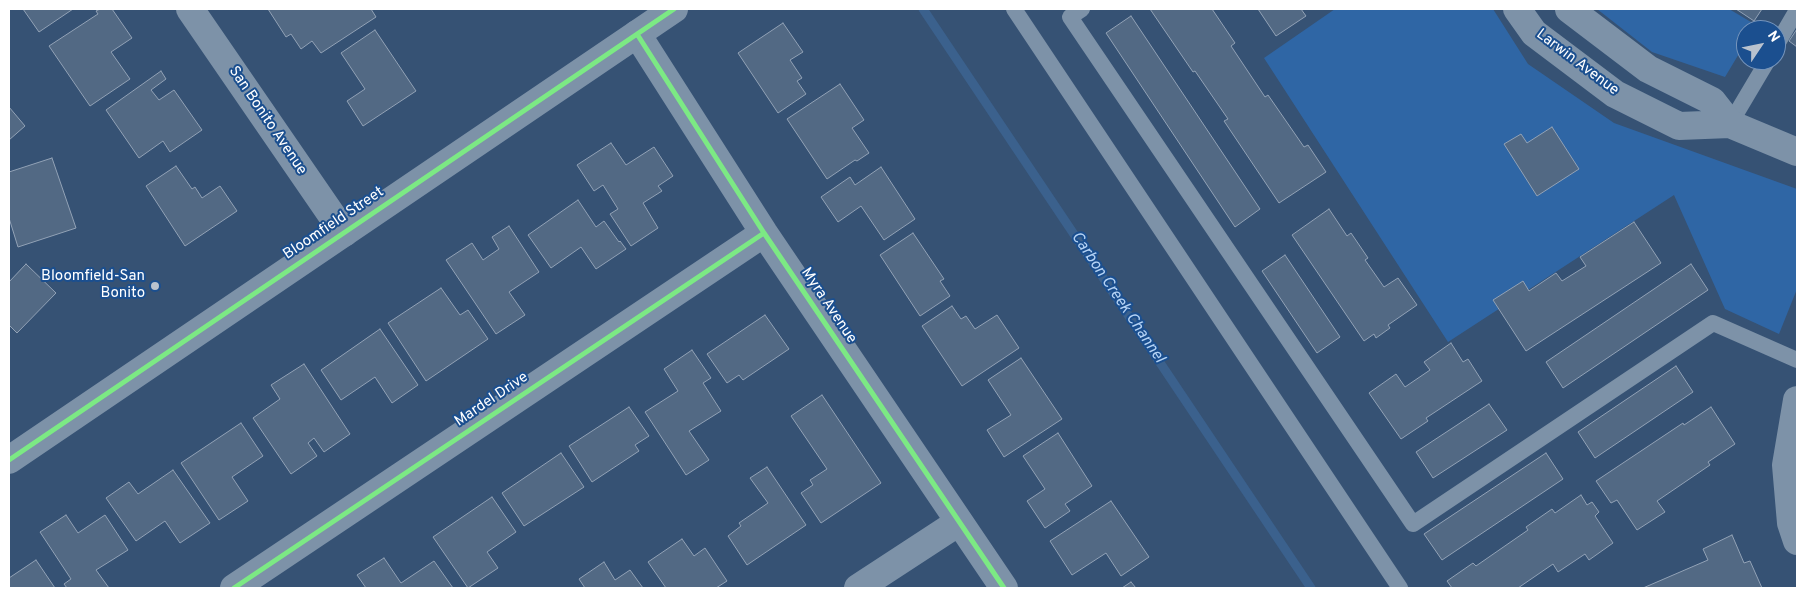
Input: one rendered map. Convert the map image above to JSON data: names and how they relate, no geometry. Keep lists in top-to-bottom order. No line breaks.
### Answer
{"streets":{"street":["Larwin Avenue","San Bonito Avenue","Bloomfield Street","Myra Avenue","Mardel Drive"]},"crossings":[["San Bonito Avenue","Bloomfield Street"],["Bloomfield Street","Myra Avenue"],["Myra Avenue","Mardel Drive"]],"water":["Carbon Creek Channel"],"places":["Bloomfield-San Bonito"],"north":"top right"}
